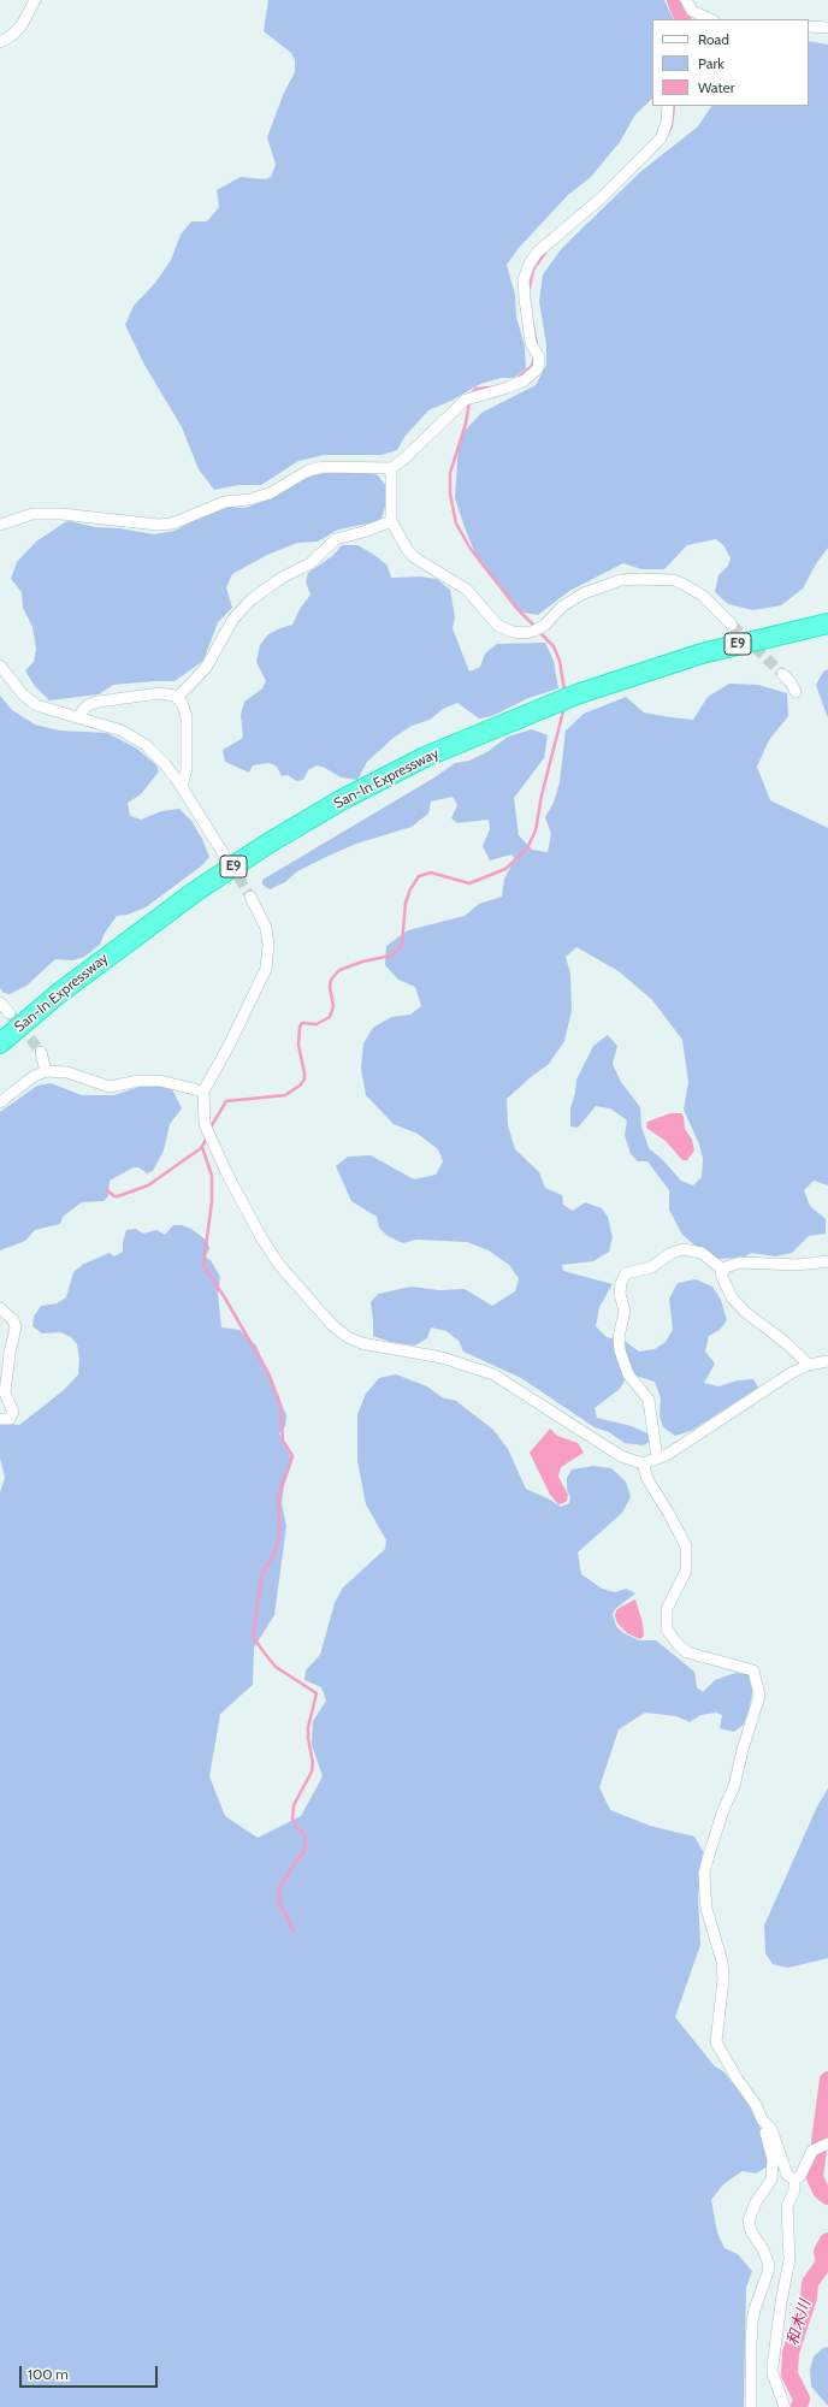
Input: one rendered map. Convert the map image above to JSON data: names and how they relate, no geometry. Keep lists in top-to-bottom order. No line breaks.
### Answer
{"streets":{"highway":["E9","San-In Expressway"]},"water":["和木川"],"legend":["Road","Park","Water"],"scale_bar":"100 m"}
